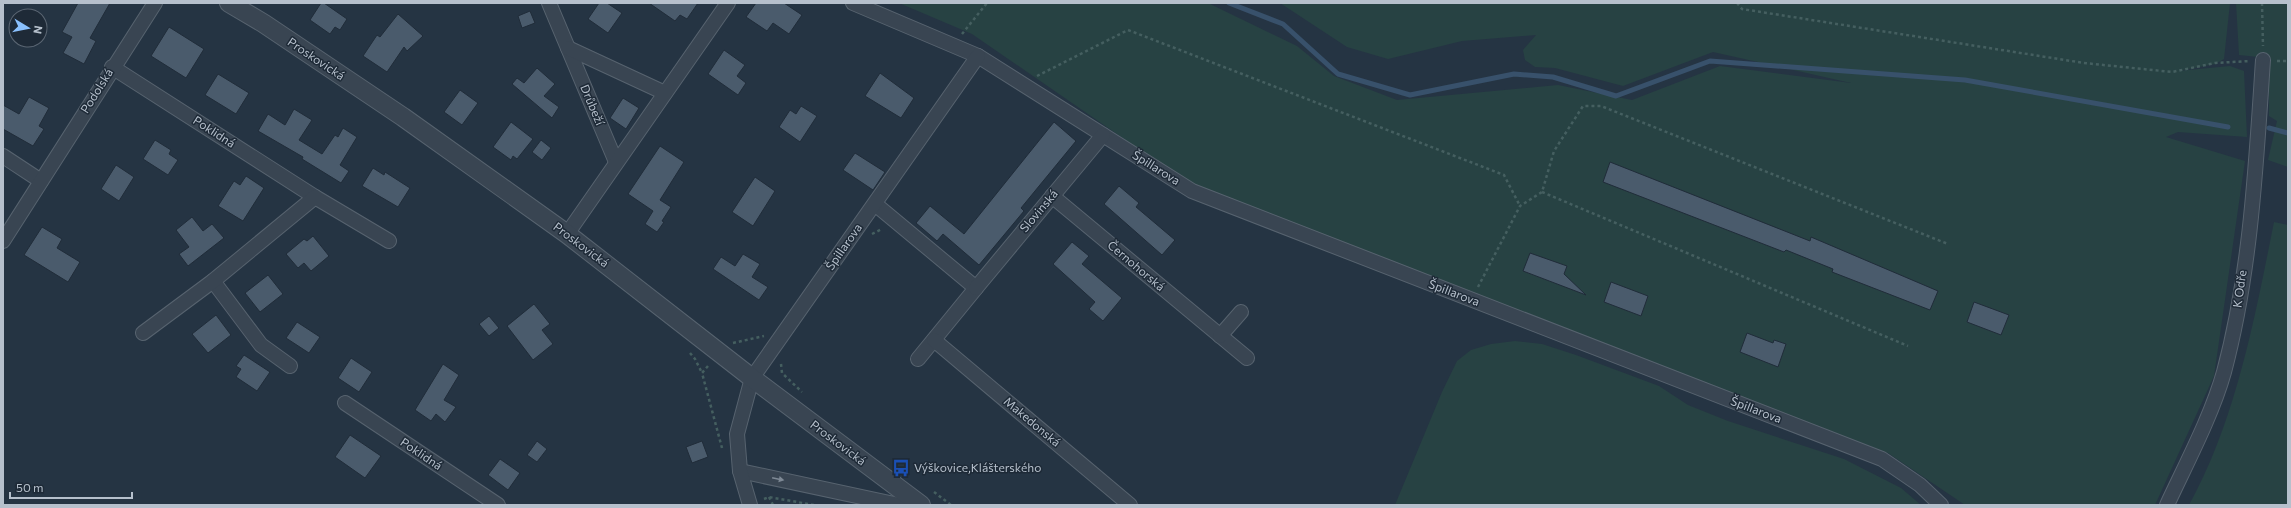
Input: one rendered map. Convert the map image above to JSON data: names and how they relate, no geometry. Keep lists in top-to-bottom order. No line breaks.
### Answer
{"streets":{"street":["Proskovická","Podolská","Drůbeží","Poklidná","Špillarova","Slovinská","Černohorská","K Odře","Makedonská"]},"crossings":[["Proskovická","Špillarova"],["Podolská","Poklidná"],["Špillarova","Slovinská"],["Slovinská","Černohorská"],["Slovinská","Makedonská"]],"places":{"bus stop":["Výškovice,Klášterského"]},"scale_bar":"50 m","north":"right"}
